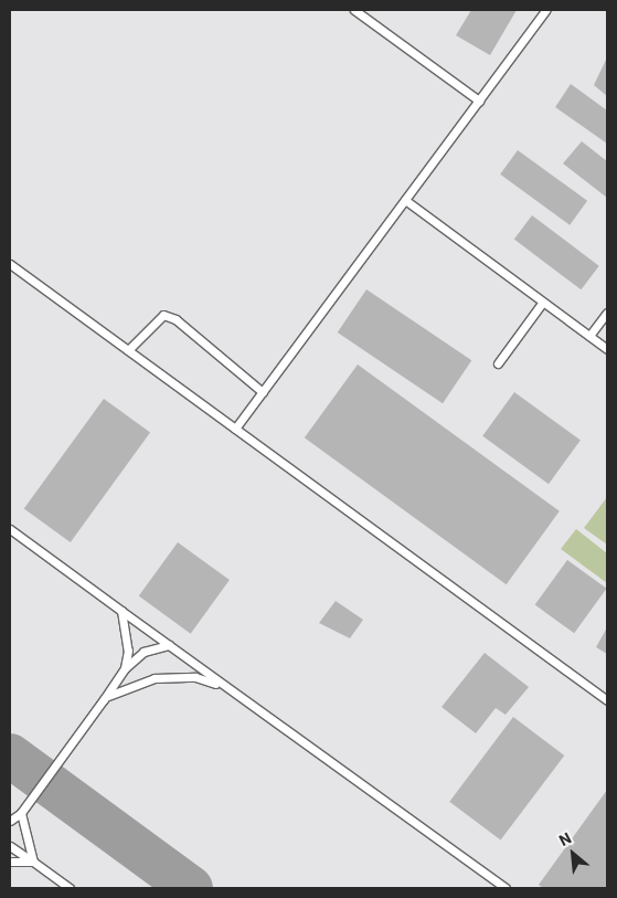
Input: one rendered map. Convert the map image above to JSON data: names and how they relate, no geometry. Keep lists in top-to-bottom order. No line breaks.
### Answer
{"north":"top left"}
